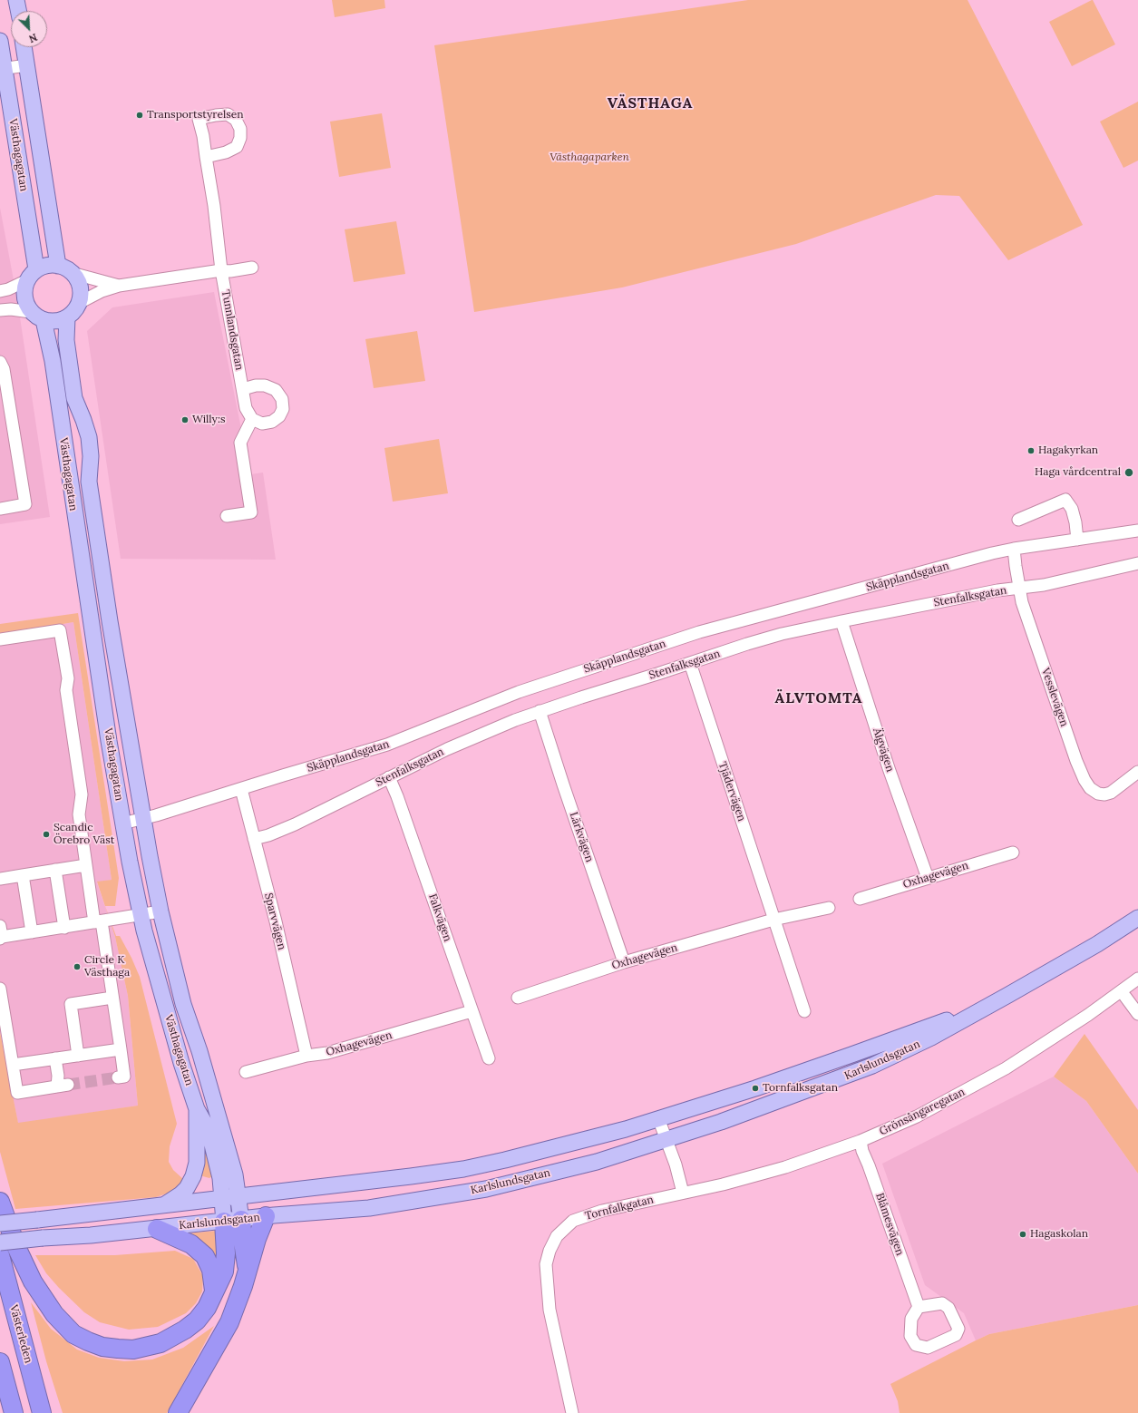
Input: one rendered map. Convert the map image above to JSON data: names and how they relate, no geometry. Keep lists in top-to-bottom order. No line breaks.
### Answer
{"streets":{"highway":["Västerleden"],"main road":["Västhagagatan","Karlslundsgatan"],"street":["Tunnlandsgatan","Skäpplandsgatan","Stenfalksgatan","Vesslevägen","Älgvägen","Tjädervägen","Lärkvägen","Oxhagevägen","Falkvägen","Sparvvägen","Grönsångaregatan","Tornfalkgatan","Blåmesvägen"]},"crossings":[["Västhagagatan","Skäpplandsgatan"],["Västhagagatan","Karlslundsgatan"],["Skäpplandsgatan","Vesslevägen"],["Skäpplandsgatan","Sparvvägen"],["Stenfalksgatan","Vesslevägen"],["Stenfalksgatan","Älgvägen"],["Stenfalksgatan","Tjädervägen"],["Stenfalksgatan","Lärkvägen"],["Stenfalksgatan","Falkvägen"],["Stenfalksgatan","Sparvvägen"],["Älgvägen","Oxhagevägen"],["Tjädervägen","Oxhagevägen"],["Lärkvägen","Oxhagevägen"],["Oxhagevägen","Falkvägen"],["Oxhagevägen","Sparvvägen"],["Grönsångaregatan","Tornfalkgatan"],["Grönsångaregatan","Blåmesvägen"]],"districts":["VÄSTHAGA","ÄLVTOMTA"],"parks":["Västhagaparken"],"places":["Transportstyrelsen","Willy:s","Hagakyrkan","Haga vårdcentral","Scandic Örebro Väst","Circle K Västhaga","Tornfalksgatan","Hagaskolan"],"north":"bottom right"}
